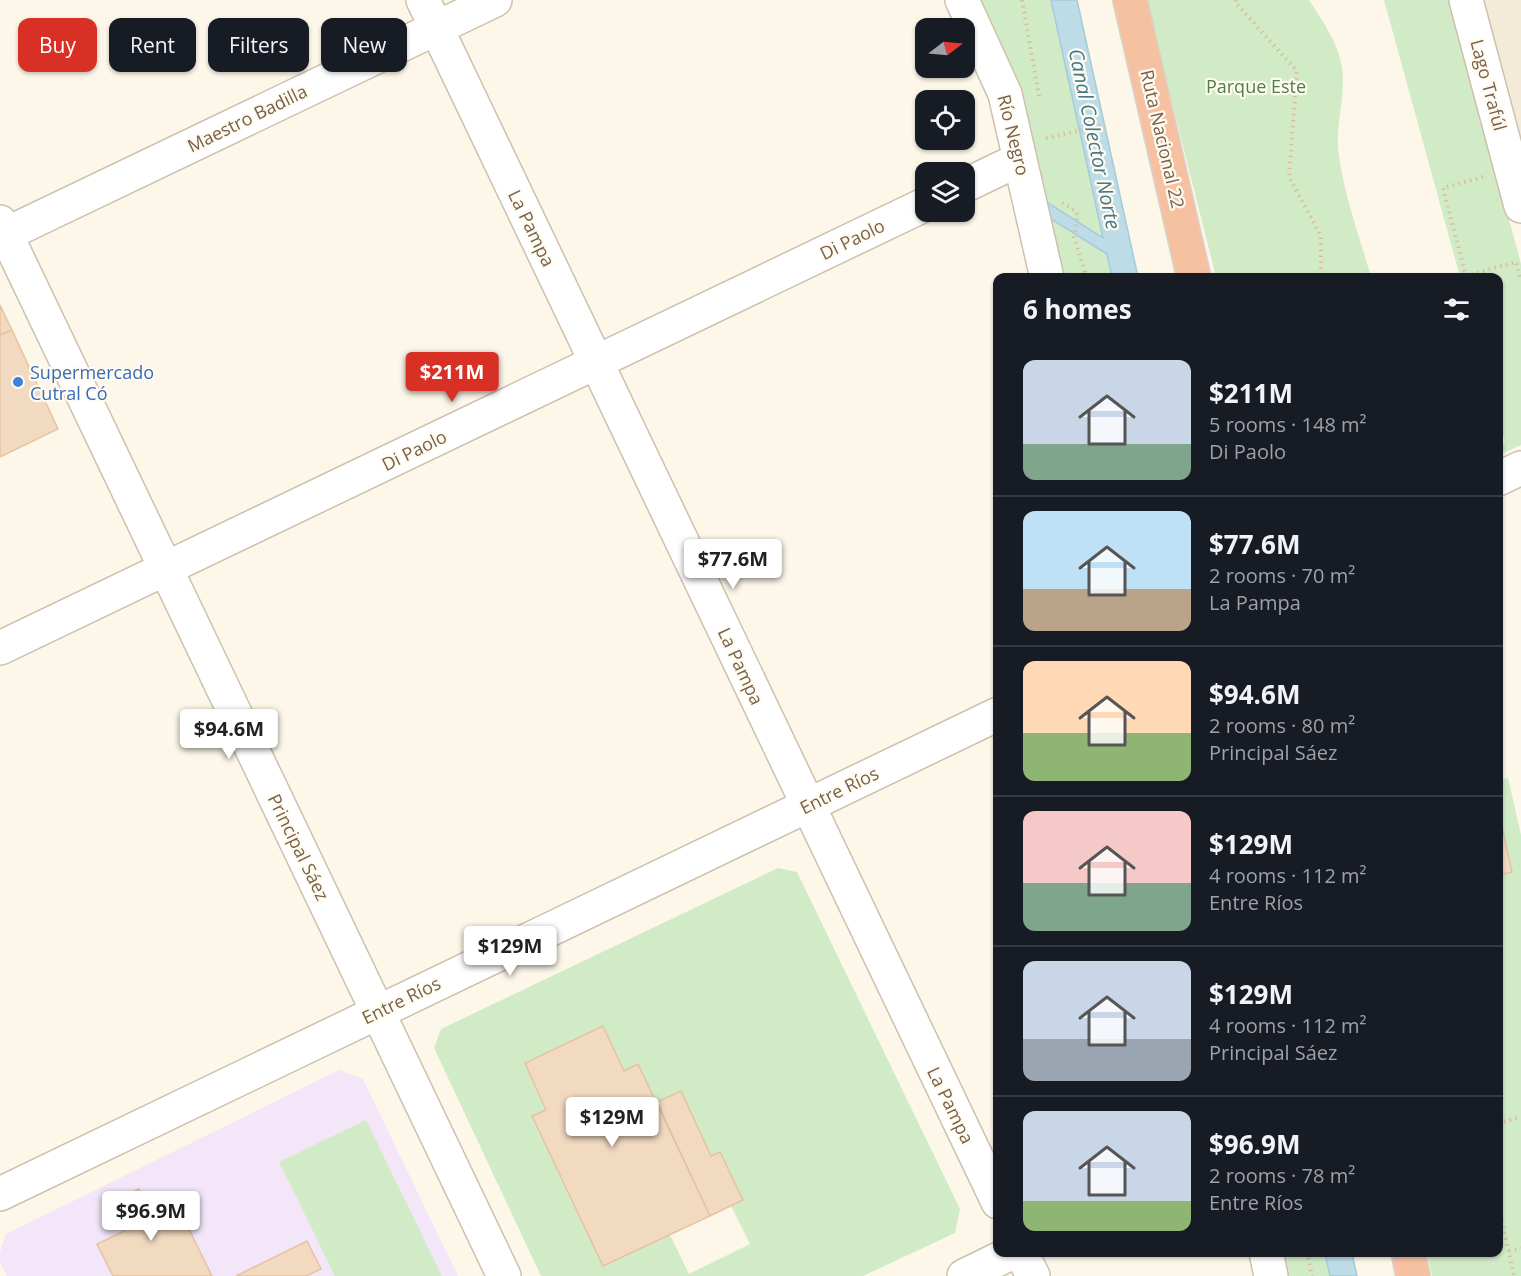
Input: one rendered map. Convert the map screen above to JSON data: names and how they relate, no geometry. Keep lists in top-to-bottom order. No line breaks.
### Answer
{"streets":{"highway":["Ruta Nacional 22"],"street":["Lago Trafúl","Maestro Badilla","Río Negro","La Pampa","Di Paolo","Entre Ríos","Principal Sáez"]},"crossings":[["Maestro Badilla","La Pampa"],["Maestro Badilla","Principal Sáez"],["La Pampa","Di Paolo"],["La Pampa","Entre Ríos"],["Di Paolo","Principal Sáez"],["Entre Ríos","Principal Sáez"]],"water":["Canal Colector Norte"],"parks":["Parque Este"],"places":["Supermercado Cutral Có"],"north":"right","page":{"chip":["Buy","Rent","Filters","New"],"heading":"6 homes","list":[{"name":"$211M","note":"5 rooms · 148 m² · Di Paolo"},{"name":"$77.6M","note":"2 rooms · 70 m² · La Pampa"},{"name":"$94.6M","note":"2 rooms · 80 m² · Principal Sáez"},{"name":"$129M","note":"4 rooms · 112 m² · Entre Ríos"},{"name":"$129M","note":"4 rooms · 112 m² · Principal Sáez"},{"name":"$96.9M","note":"2 rooms · 78 m² · Entre Ríos"}],"price":["$211M","$77.6M","$94.6M","$129M","$129M","$96.9M"]}}
